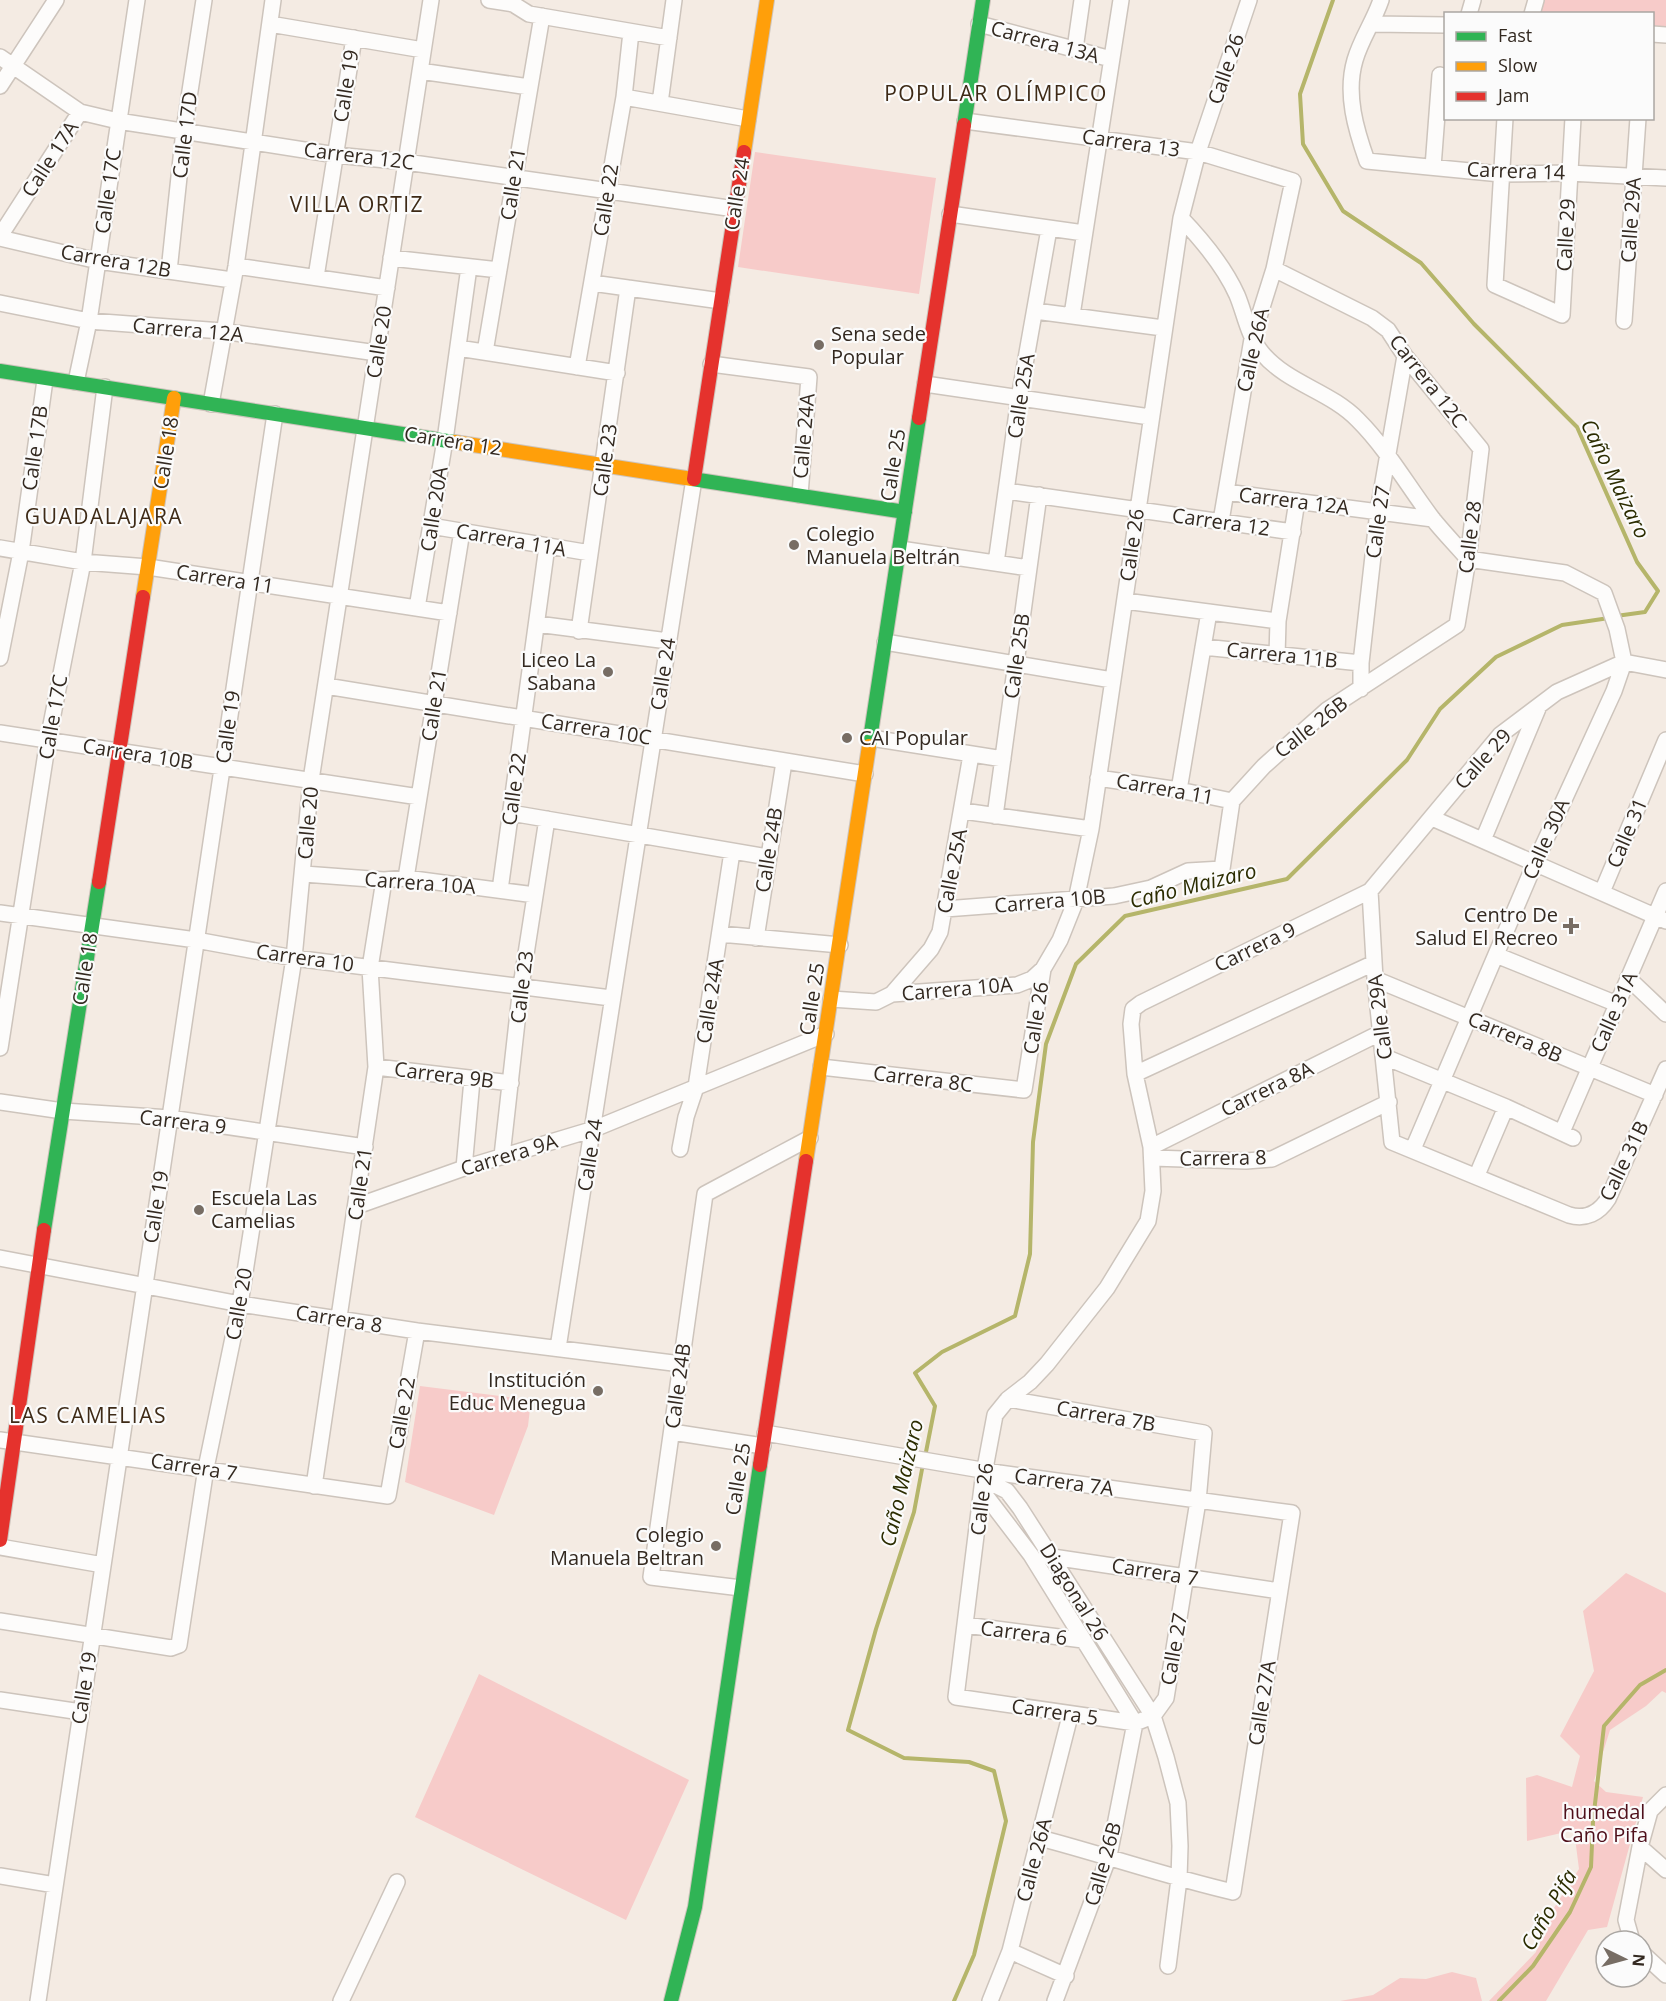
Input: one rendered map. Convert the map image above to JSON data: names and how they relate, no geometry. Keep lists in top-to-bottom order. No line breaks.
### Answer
{"streets":{"street":["Carrera 13A","Calle 26","Calle 19","Calle 17D","Carrera 13","Carrera 12C","Calle 17A","Carrera 14","Calle 21","Calle 17C","Calle 24","Calle 22","Calle 29A","Calle 29","Carrera 12B","Carrera 12A","Calle 20","Calle 26A","Calle 25A","Calle 24A","Carrera 12","Calle 17B","Calle 18","Calle 23","Calle 25","Calle 20A","Calle 27","Calle 28","Carrera 11A","Carrera 11","Carrera 11B","Calle 25B","Calle 26B","Carrera 10C","Carrera 10B","Calle 31","Calle 30A","Calle 24B","Carrera 10A","Carrera 9","Carrera 10","Calle 31A","Carrera 8B","Carrera 9B","Carrera 8C","Carrera 8A","Carrera 9A","Carrera 8","Calle 31B","Carrera 7B","Carrera 7","Carrera 7A","Diagonal 26","Carrera 6","Calle 27A","Carrera 5"]},"crossings":[["Carrera 13A","Calle 25"],["Calle 26","Carrera 13"],["Calle 26","Carrera 12"],["Calle 26","Carrera 11"],["Calle 26","Carrera 10B"],["Calle 26","Carrera 10A"],["Calle 26","Carrera 9"],["Calle 26","Carrera 8C"],["Calle 26","Carrera 8A"],["Calle 26","Carrera 8"],["Calle 26","Carrera 7B"],["Calle 26","Carrera 7A"],["Calle 26","Diagonal 26"],["Calle 26","Carrera 6"],["Calle 26","Carrera 5"],["Calle 19","Carrera 12C"],["Calle 19","Carrera 12B"],["Calle 19","Calle 20"],["Calle 19","Carrera 12"],["Calle 19","Carrera 11"],["Calle 19","Carrera 10B"],["Calle 19","Carrera 9"],["Calle 19","Carrera 10"],["Calle 19","Carrera 8"],["Calle 19","Carrera 7"],["Calle 17D","Carrera 12C"],["Calle 17D","Carrera 12B"],["Carrera 13","Calle 26A"],["Carrera 13","Calle 25"],["Carrera 12C","Calle 17A"],["Carrera 12C","Calle 21"],["Carrera 12C","Calle 17C"],["Carrera 12C","Calle 24"],["Carrera 12C","Calle 22"],["Carrera 12C","Calle 20"],["Carrera 12C","Calle 26A"],["Carrera 12C","Calle 27"],["Carrera 12C","Calle 28"],["Calle 17A","Carrera 12B"],["Carrera 14","Calle 29A"],["Carrera 14","Calle 29"],["Calle 21","Carrera 11A"],["Calle 21","Carrera 11"],["Calle 21","Carrera 10C"],["Calle 21","Carrera 10B"],["Calle 21","Carrera 10A"],["Calle 21","Carrera 9"],["Calle 21","Carrera 10"],["Calle 21","Carrera 9B"],["Calle 21","Carrera 9A"],["Calle 21","Carrera 8"],["Calle 21","Carrera 7"],["Calle 17C","Carrera 12B"],["Calle 17C","Carrera 12A"],["Calle 17C","Carrera 12"],["Calle 17C","Carrera 11"],["Calle 17C","Carrera 10B"],["Calle 17C","Carrera 10"],["Calle 24","Calle 24A"],["Calle 24","Carrera 12"],["Calle 24","Carrera 10C"],["Calle 24","Carrera 10"],["Calle 24","Carrera 9A"],["Calle 24","Carrera 8"],["Calle 22","Carrera 11A"],["Calle 22","Carrera 10C"],["Calle 22","Carrera 10A"],["Calle 22","Carrera 8"],["Calle 22","Carrera 7"],["Calle 29A","Calle 29"],["Calle 29A","Calle 30A"],["Calle 29A","Carrera 9"],["Calle 29A","Carrera 8B"],["Calle 29A","Carrera 8A"],["Calle 29A","Carrera 8"],["Calle 29","Calle 30A"],["Calle 29","Carrera 9"],["Carrera 12B","Calle 20"],["Carrera 12A","Calle 20"],["Carrera 12A","Calle 26A"],["Carrera 12A","Calle 27"],["Calle 20","Carrera 12"],["Calle 20","Carrera 11"],["Calle 20","Carrera 10C"],["Calle 20","Carrera 10B"],["Calle 20","Carrera 10A"],["Calle 20","Carrera 9"],["Calle 20","Carrera 10"],["Calle 20","Carrera 8"],["Calle 20","Carrera 7"],["Calle 26A","Carrera 12"],["Calle 26A","Carrera 5"],["Calle 25A","Carrera 12"],["Calle 25A","Carrera 10B"],["Calle 25A","Carrera 10A"],["Calle 24A","Carrera 12"],["Calle 24A","Carrera 9A"],["Carrera 12","Calle 17B"],["Carrera 12","Calle 18"],["Carrera 12","Calle 23"],["Carrera 12","Calle 25"],["Carrera 12","Calle 20A"],["Carrera 12","Calle 25B"],["Calle 17B","Carrera 11"],["Calle 18","Carrera 11"],["Calle 18","Carrera 10B"],["Calle 18","Carrera 9"],["Calle 18","Carrera 10"],["Calle 18","Carrera 8"],["Calle 18","Carrera 7"],["Calle 23","Carrera 11A"],["Calle 23","Carrera 10A"],["Calle 23","Carrera 10"],["Calle 23","Carrera 9B"],["Calle 23","Carrera 9A"],["Calle 25","Carrera 10C"],["Calle 25","Calle 24B"],["Calle 25","Carrera 10A"],["Calle 25","Carrera 8C"],["Calle 25","Carrera 9A"],["Calle 25","Carrera 7A"],["Calle 20A","Carrera 11A"],["Calle 20A","Carrera 11"],["Calle 27","Carrera 11B"],["Calle 27","Calle 26B"],["Calle 27","Carrera 7B"],["Calle 27","Carrera 7"],["Calle 27","Carrera 7A"],["Calle 27","Diagonal 26"],["Calle 27","Carrera 5"],["Calle 28","Calle 26B"],["Carrera 11","Calle 26B"],["Carrera 11","Carrera 10B"],["Calle 26B","Carrera 10B"],["Calle 26B","Diagonal 26"],["Calle 26B","Carrera 5"],["Carrera 10C","Calle 24B"],["Calle 30A","Carrera 8B"],["Calle 24B","Carrera 8"],["Calle 24B","Carrera 7A"],["Calle 31A","Carrera 8B"],["Carrera 8B","Calle 31B"],["Carrera 8A","Carrera 8"],["Carrera 7","Diagonal 26"],["Carrera 7","Calle 27A"],["Carrera 7A","Diagonal 26"],["Carrera 7A","Calle 27A"],["Diagonal 26","Carrera 6"],["Diagonal 26","Carrera 5"]],"districts":["POPULAR OLÍMPICO","VILLA ORTIZ","GUADALAJARA","LAS CAMELIAS"],"water":["Caño Maizaro","Caño Pifa"],"parks":["humedal Caño Pifa"],"places":{"other":["Sena sede Popular","Colegio Manuela Beltrán","Liceo La Sabana","CAI Popular","Escuela Las Camelias","Institución Educ Menegua","Colegio Manuela Beltran"],"health":["Centro De Salud El Recreo"]},"legend":["Fast","Slow","Jam"],"north":"right"}
